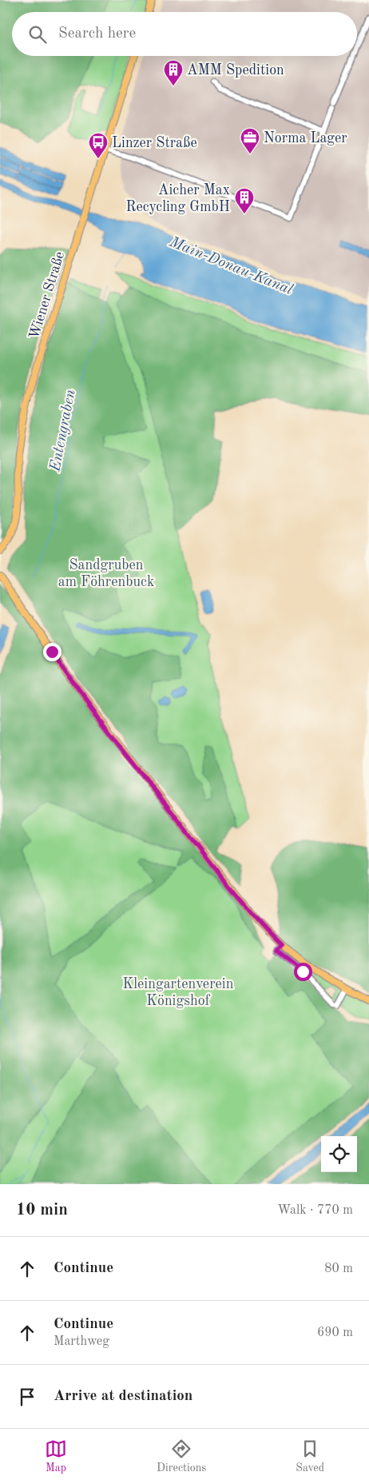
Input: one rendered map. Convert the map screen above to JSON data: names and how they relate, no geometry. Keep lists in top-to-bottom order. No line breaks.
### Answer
{"streets":{"main road":["Wiener Straße"]},"water":["Main-Donau-Kanal","Entengraben"],"parks":["Sandgruben am Föhrenbuck","Kleingartenverein Königshof"],"places":{"building":["AMM Spedition","Aicher Max Recycling GmbH"],"office":["Norma Lager"],"bus stop":["Linzer Straße"]},"page":{"search":"Search here","heading":["10 min","Walk · 770 m"],"list":[["Continue","80 m"],["Continue","Marthweg","690 m"],"Arrive at destination"],"nav":["Map","Directions","Saved"]}}
